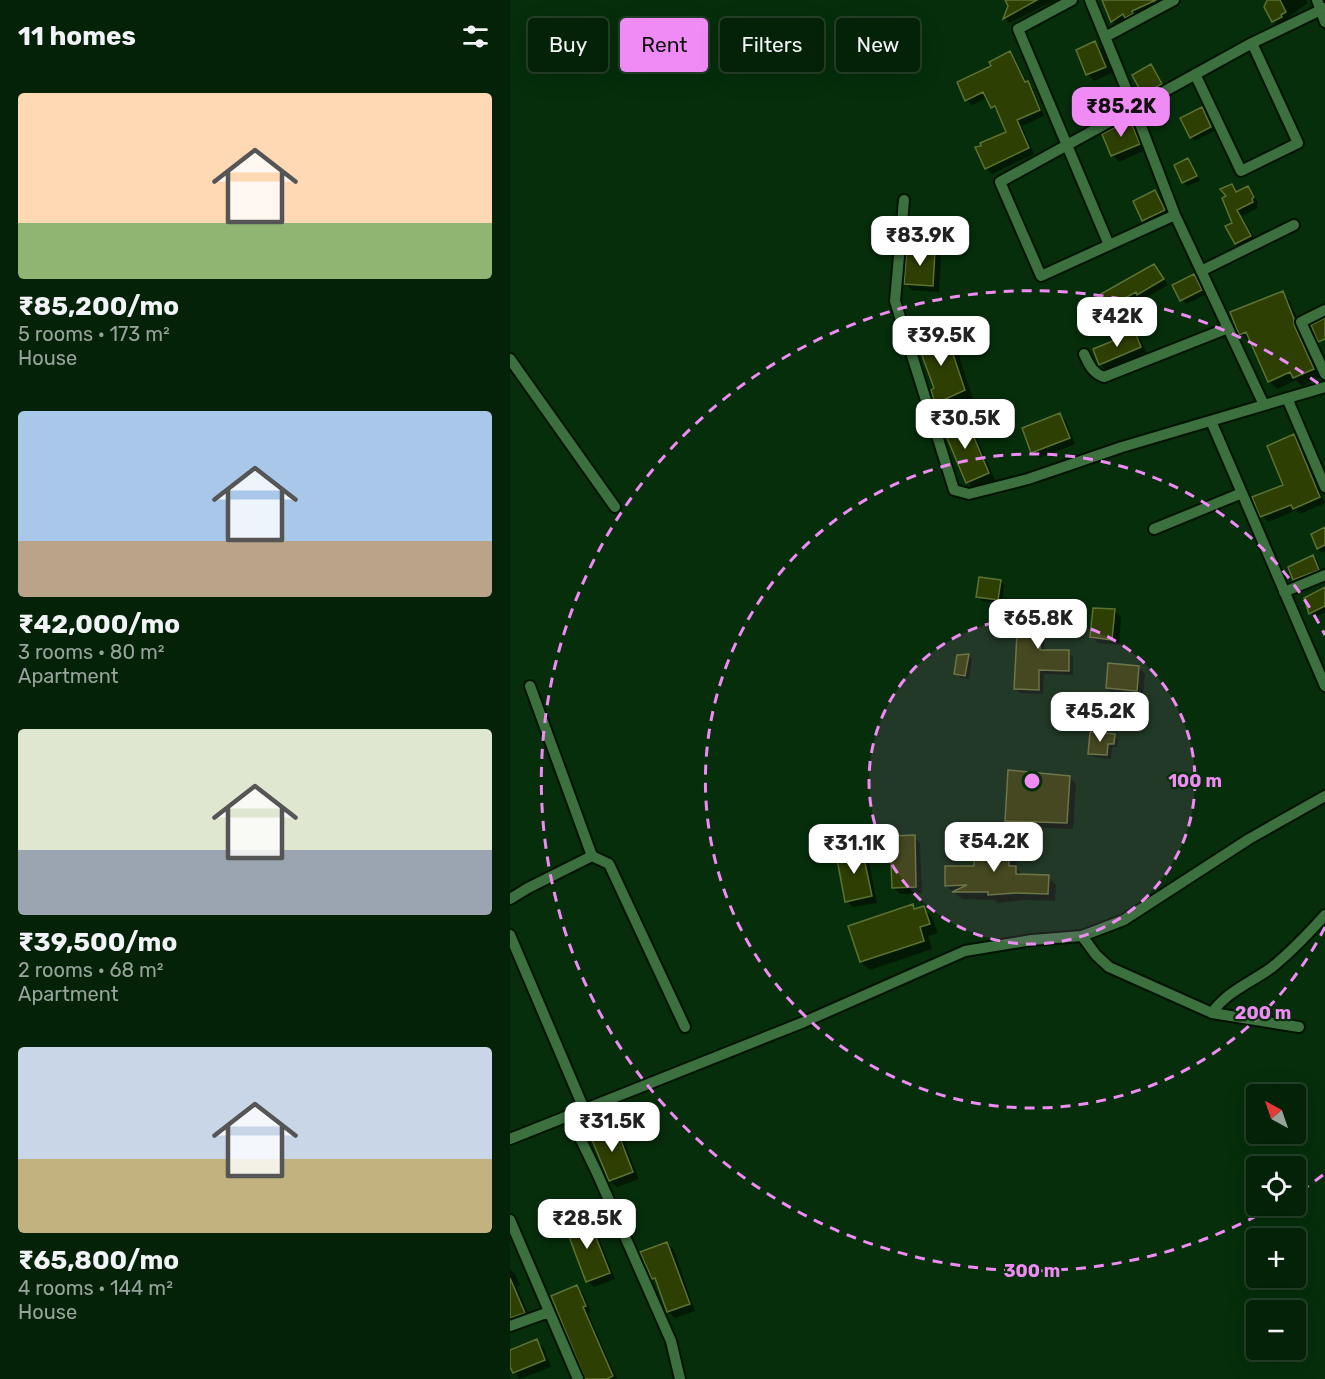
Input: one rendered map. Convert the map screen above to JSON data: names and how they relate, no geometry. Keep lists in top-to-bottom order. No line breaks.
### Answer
{"north":"top left","page":{"heading":"11 homes","chip":["Buy","Rent","Filters","New"],"list":[{"name":"₹85,200/mo","note":"5 rooms · 173 m² · House"},{"name":"₹42,000/mo","note":"3 rooms · 80 m² · Apartment"},{"name":"₹39,500/mo","note":"2 rooms · 68 m² · Apartment"},{"name":"₹65,800/mo","note":"4 rooms · 144 m² · House"}],"price":["₹85.2K","₹83.9K","₹42K","₹39.5K","₹30.5K","₹65.8K","₹45.2K","₹54.2K","₹31.1K","₹31.5K","₹28.5K"],"map_buttons":["+","−"]},"rings":["100 m","200 m","300 m"]}
